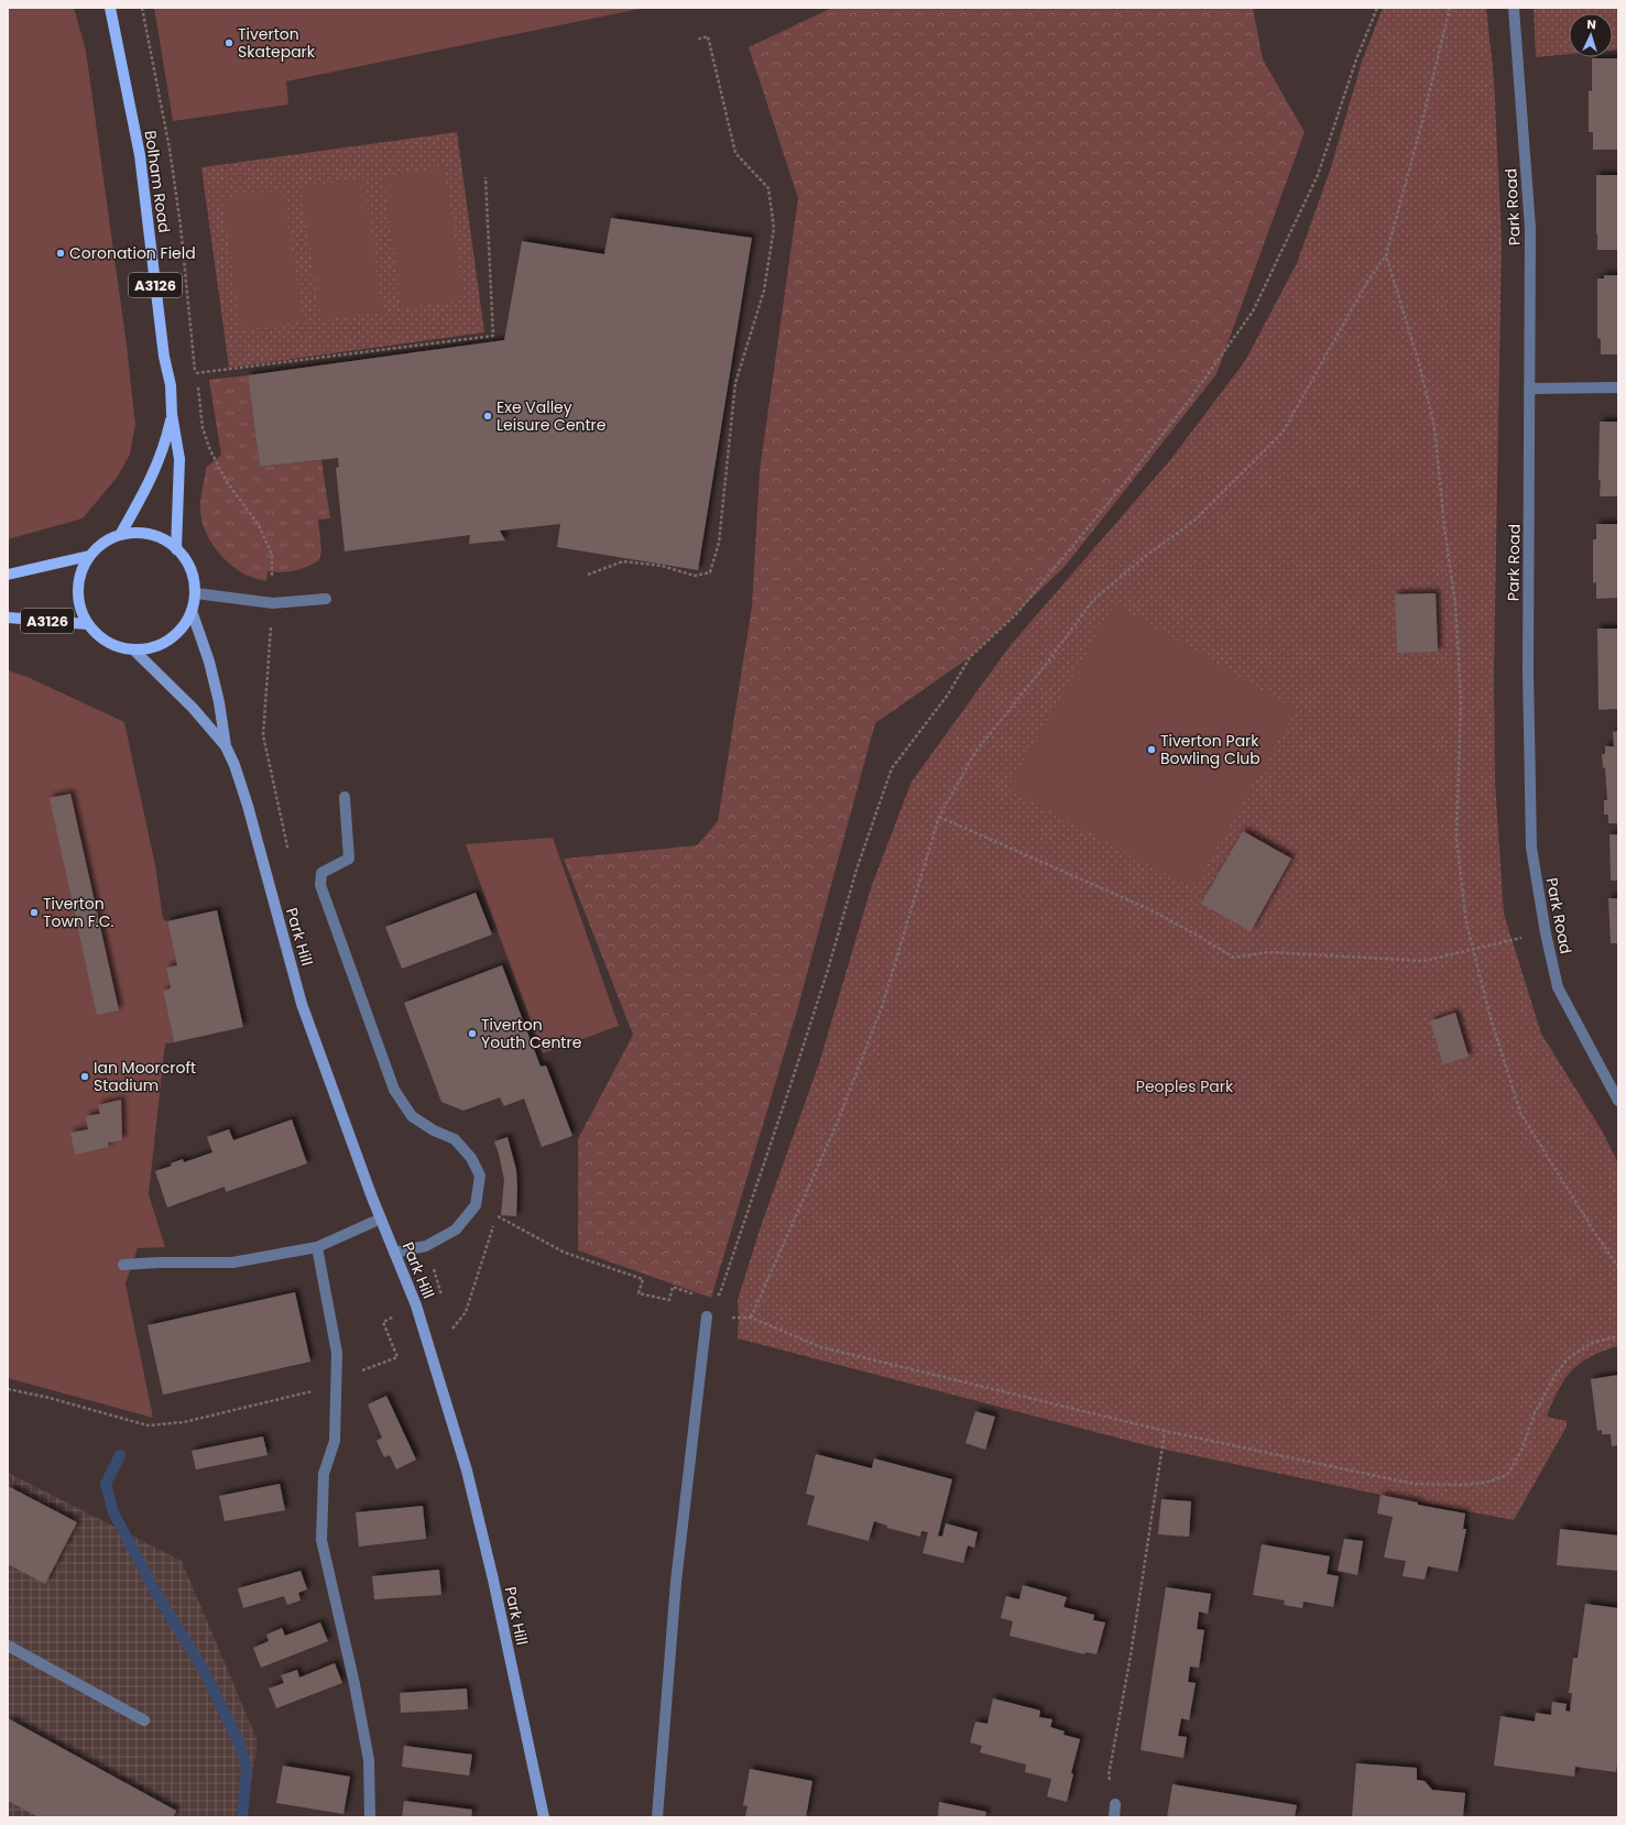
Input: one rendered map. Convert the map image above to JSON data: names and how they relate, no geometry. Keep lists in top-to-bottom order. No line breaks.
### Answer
{"streets":{"main road":["Bolham Road","A3126"],"street":["Park Road","Park Hill"]},"crossings":[["Bolham Road","A3126"],["Bolham Road","Park Hill"],["A3126","Park Hill"]],"parks":["Peoples Park"],"places":["Tiverton Skatepark","Coronation Field","Exe Valley Leisure Centre","Tiverton Park Bowling Club","Tiverton Town F.C.","Tiverton Youth Centre","Ian Moorcroft Stadium"],"north":"top"}
